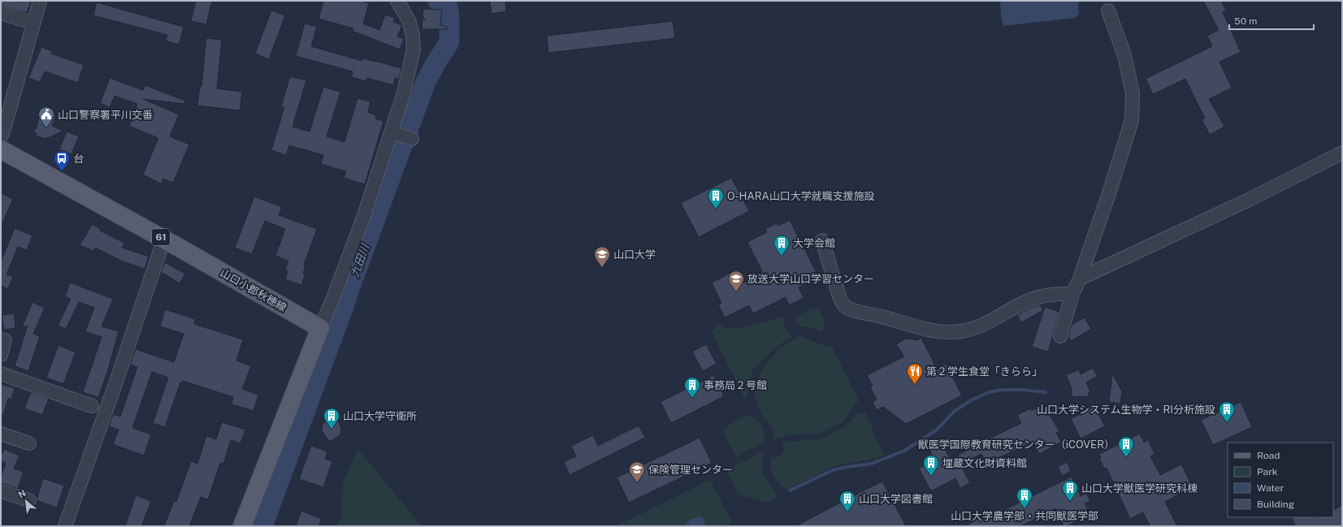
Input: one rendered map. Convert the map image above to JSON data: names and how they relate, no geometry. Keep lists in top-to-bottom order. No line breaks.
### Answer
{"streets":{"main road":["61","山口小郡秋穂線"]},"water":["九田川"],"places":{"public building":["山口警察署平川交番"],"bus stop":["台"],"building":["O-HARA山口大学就職支援施設","大学会館","事務局２号館","山口大学システム生物学・RI分析施設","山口大学守衛所","獣医学国際教育研究センター（iCOVER）","埋蔵文化財資料館","山口大学獣医学研究科棟","山口大学農学部・共同獣医学部","山口大学図書館"],"school or university":["山口大学","放送大学山口学習センター","保険管理センター"],"restaurant":["第２学生食堂「きらら」"]},"legend":["Road","Park","Water","Building"],"scale_bar":"50 m","north":"top left"}
